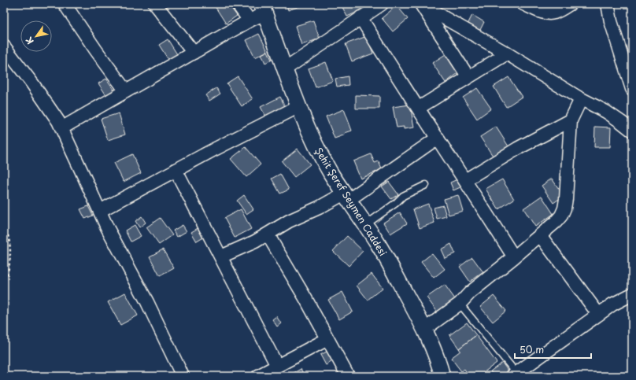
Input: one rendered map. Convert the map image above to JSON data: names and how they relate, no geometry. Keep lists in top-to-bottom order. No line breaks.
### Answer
{"streets":{"street":["Şehit Şeref Seymen Caddesi"]},"scale_bar":"50 m","north":"bottom left"}
